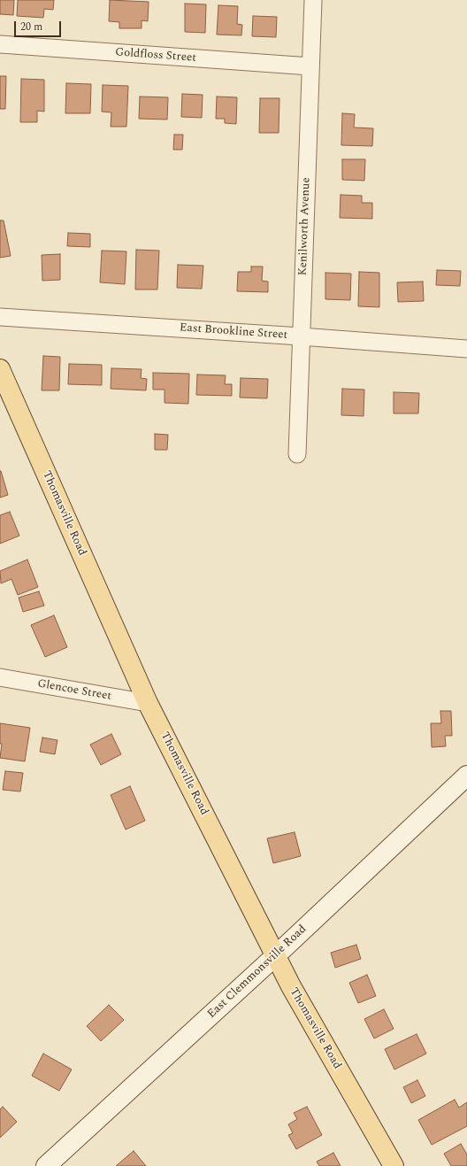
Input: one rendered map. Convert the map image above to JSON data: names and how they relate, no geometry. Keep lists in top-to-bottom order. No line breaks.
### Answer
{"streets":{"main road":["Thomasville Road","East Clemmonsville Road"],"street":["Goldfloss Street","Kenilworth Avenue","East Brookline Street","Glencoe Street"]},"crossings":[["Goldfloss Street","Kenilworth Avenue"],["Kenilworth Avenue","East Brookline Street"],["Thomasville Road","Glencoe Street"],["Thomasville Road","East Clemmonsville Road"]],"scale_bar":"20 m"}
